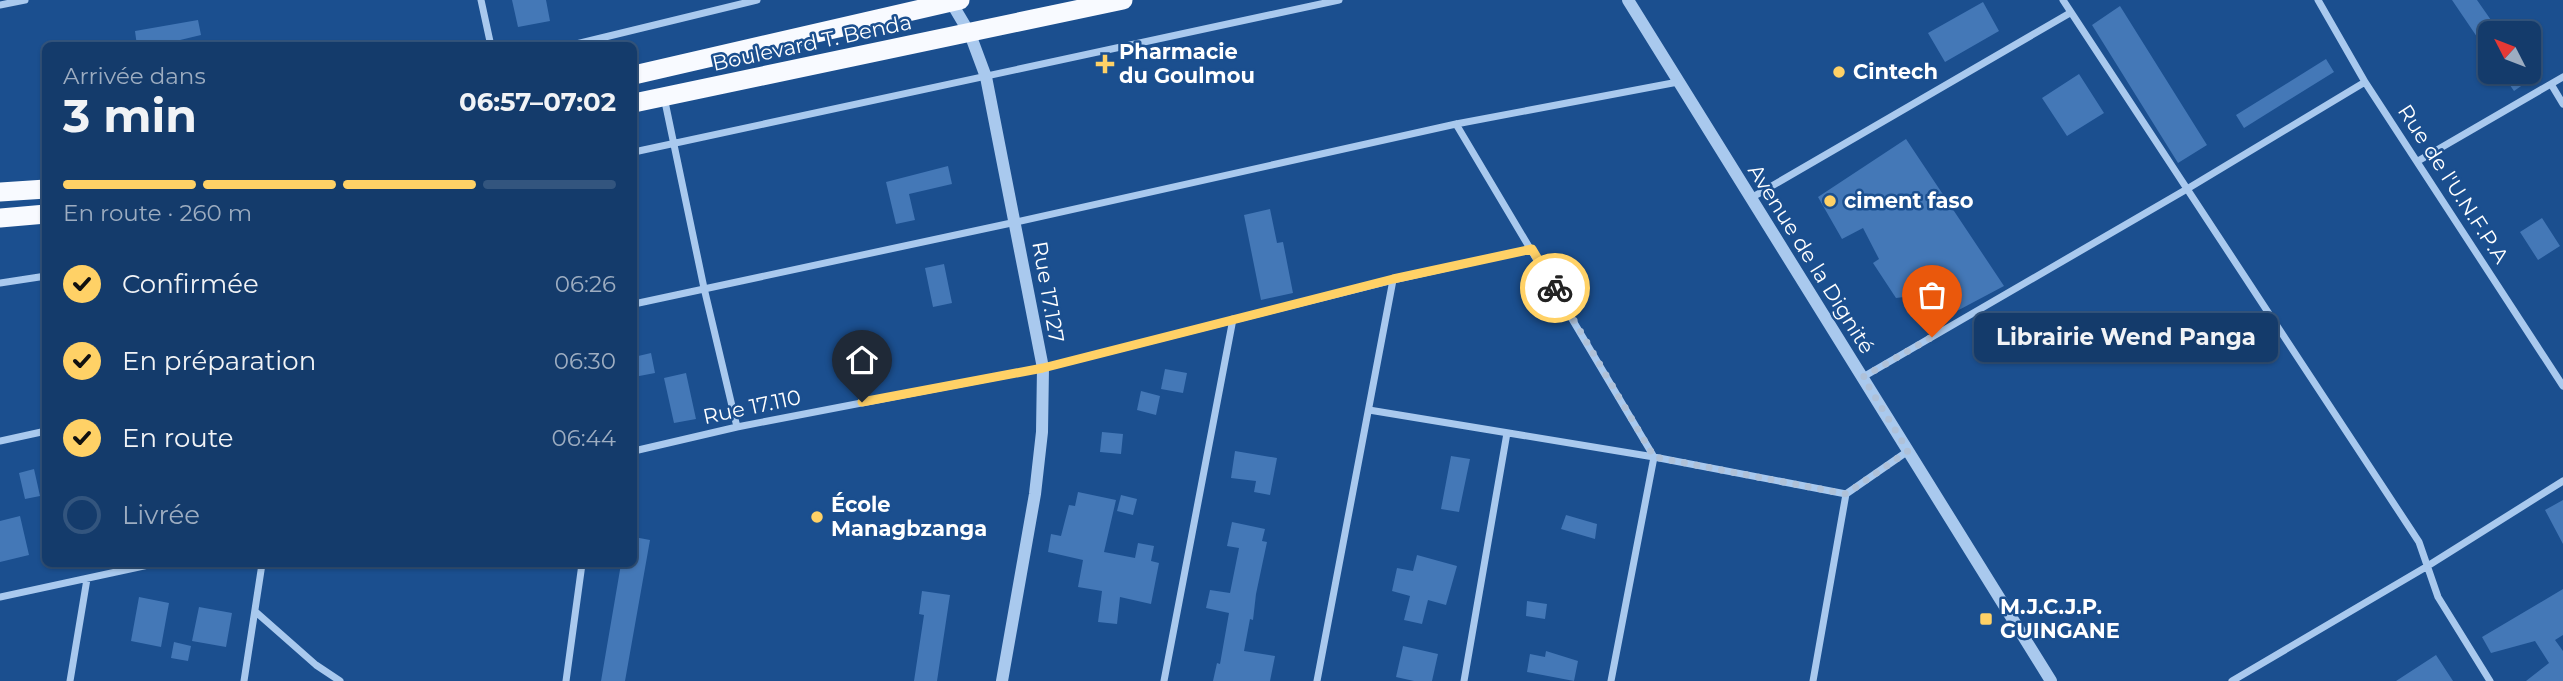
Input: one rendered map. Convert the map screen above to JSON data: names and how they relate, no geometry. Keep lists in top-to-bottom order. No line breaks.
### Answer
{"streets":{"highway":["Boulevard T. Benda"],"street":["Rue de l'U.N.F.P.A","Avenue de la Dignité","Rue 17.127","Rue 17.110"]},"crossings":[["Boulevard T. Benda","Rue 17.127"],["Rue 17.127","Rue 17.110"]],"places":{"health":["Pharmacie du Goulmou"],"other":["Cintech","ciment faso","Librairie Wend Panga","École Managbzanga"],"transit":["M.J.C.J.P. GUINGANE"]},"north":"top left","page":{"heading":["3 min","Arrivée dans","06:57–07:02"],"bar":"En route · 260 m","list":[["Confirmée","06:26"],["En préparation","06:30"],["En route","06:44"],"Livrée"],"bubble":"Librairie Wend Panga"}}
